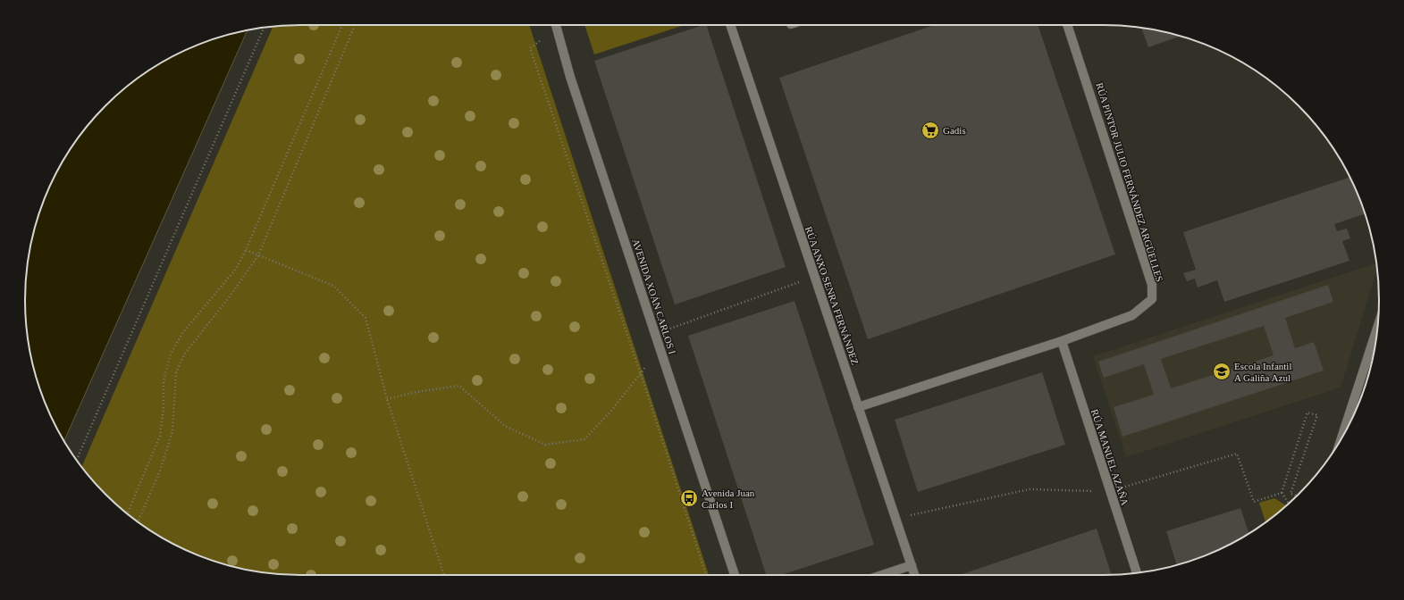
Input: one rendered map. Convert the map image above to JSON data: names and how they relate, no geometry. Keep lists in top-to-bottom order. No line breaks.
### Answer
{"streets":{"street":["RÚA PINTOR JULIO FERNÁNDEZ ARGÜELLES","RÚA ANXO SENRA FERNÁNDEZ","AVENIDA XOÁN CARLOS I","RÚA MANUEL AZAÑA"]},"crossings":[["RÚA PINTOR JULIO FERNÁNDEZ ARGÜELLES","RÚA ANXO SENRA FERNÁNDEZ"],["RÚA PINTOR JULIO FERNÁNDEZ ARGÜELLES","RÚA MANUEL AZAÑA"]],"places":{"supermarket":["Gadis"],"school or university":["Escola Infantil A Galiña Azul"],"bus stop":["Avenida Juan Carlos I"]}}
